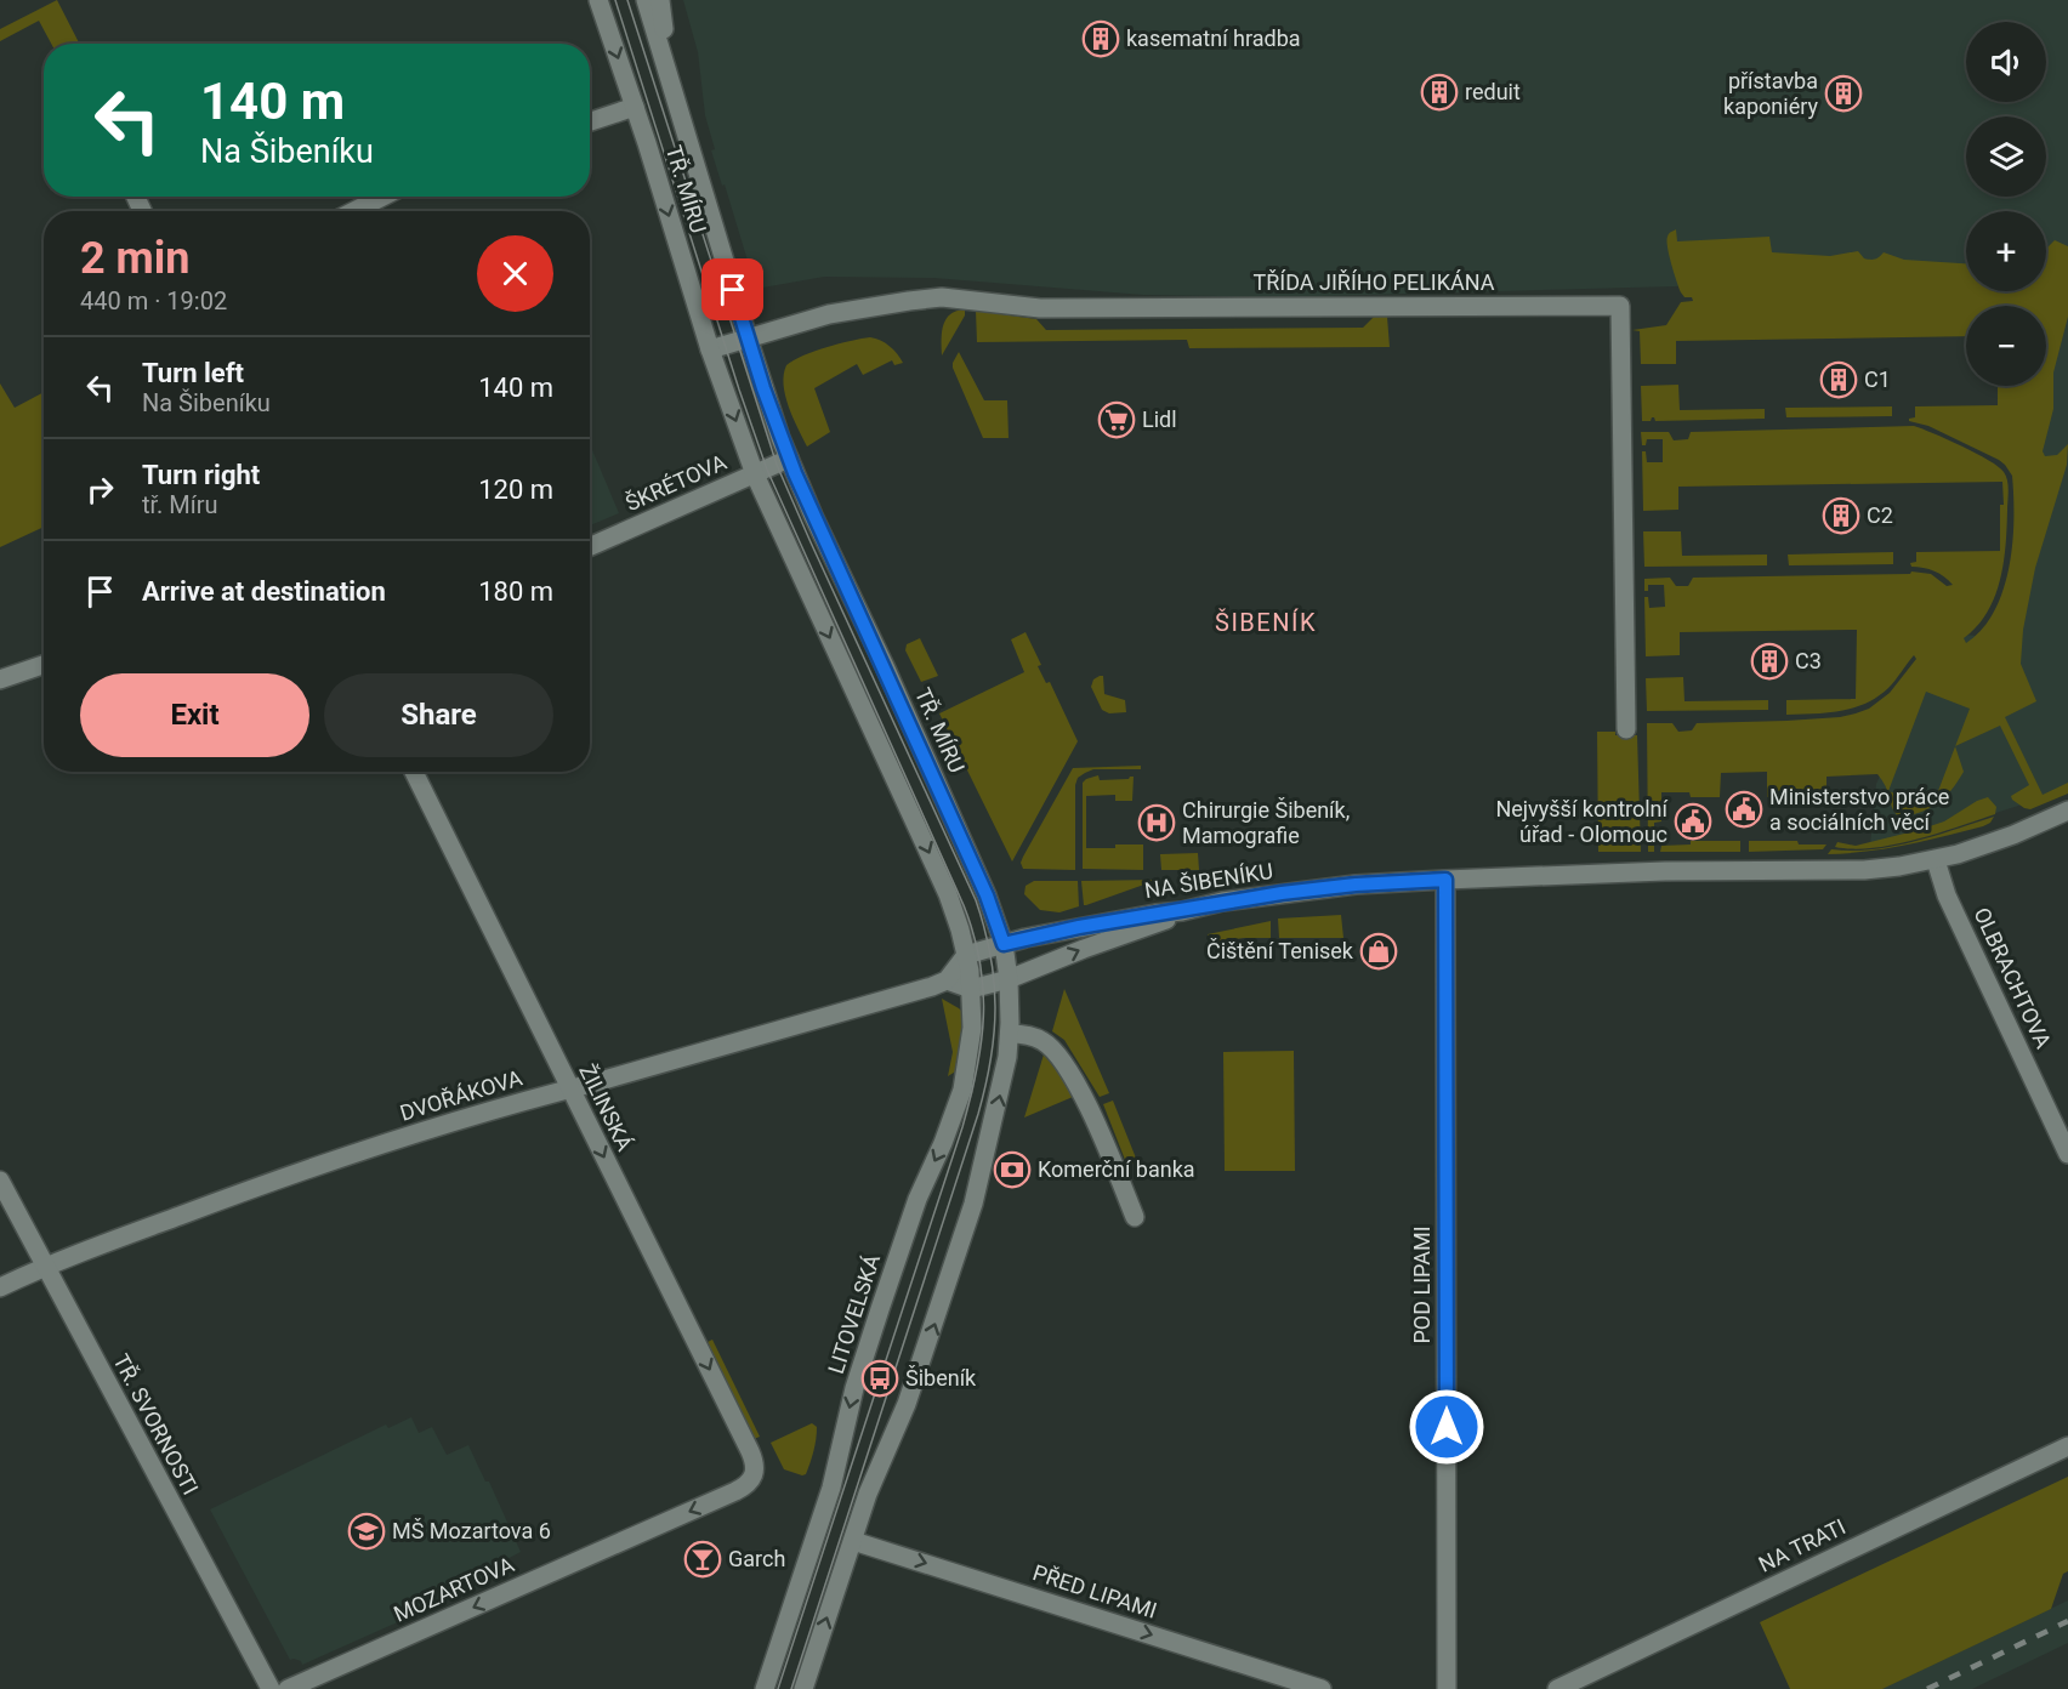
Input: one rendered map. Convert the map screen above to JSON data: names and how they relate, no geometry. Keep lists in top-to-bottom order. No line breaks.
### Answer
{"streets":{"street":["TŘ. MÍRU","TŘÍDA JIŘÍHO PELIKÁNA","ŠKRÉTOVA","NA ŠIBENÍKU","OLBRACHTOVA","DVOŘÁKOVA","ŽILINSKÁ","POD LIPAMI","LITOVELSKÁ","TŘ. SVORNOSTI","NA TRATI","MOZARTOVA","PŘED LIPAMI"]},"crossings":[["TŘ. MÍRU","TŘÍDA JIŘÍHO PELIKÁNA"],["TŘ. MÍRU","ŠKRÉTOVA"],["TŘ. MÍRU","NA ŠIBENÍKU"],["TŘ. MÍRU","LITOVELSKÁ"],["NA ŠIBENÍKU","OLBRACHTOVA"],["NA ŠIBENÍKU","POD LIPAMI"],["NA ŠIBENÍKU","LITOVELSKÁ"],["DVOŘÁKOVA","ŽILINSKÁ"],["DVOŘÁKOVA","TŘ. SVORNOSTI"],["ŽILINSKÁ","MOZARTOVA"]],"one_way":["ŽILINSKÁ","MOZARTOVA","PŘED LIPAMI"],"districts":["ŠIBENÍK"],"places":{"building":["kasematní hradba","reduit","přístavba kaponiéry","C1","C2","C3"],"supermarket":["Lidl"],"public building":["Ministerstvo práce a sociálních věcí","Nejvyšší kontrolní úřad - Olomouc"],"hospital":["Chirurgie Šibeník, Mamografie"],"shop":["Čištění Tenisek"],"bank":["Komerční banka"],"bus stop":["Šibeník"],"school or university":["MŠ Mozartova 6"],"bar":["Garch"]},"page":{"map_buttons":["+","−"],"turn":["140 m","Na Šibeníku"],"heading":["2 min","440 m · 19:02"],"list":[{"name":"Turn left","note":"Na Šibeníku","value":"140 m"},{"name":"Turn right","note":"tř. Míru","value":"120 m"},{"name":"Arrive at destination","value":"180 m"}],"buttons":["Exit","Share"]}}
